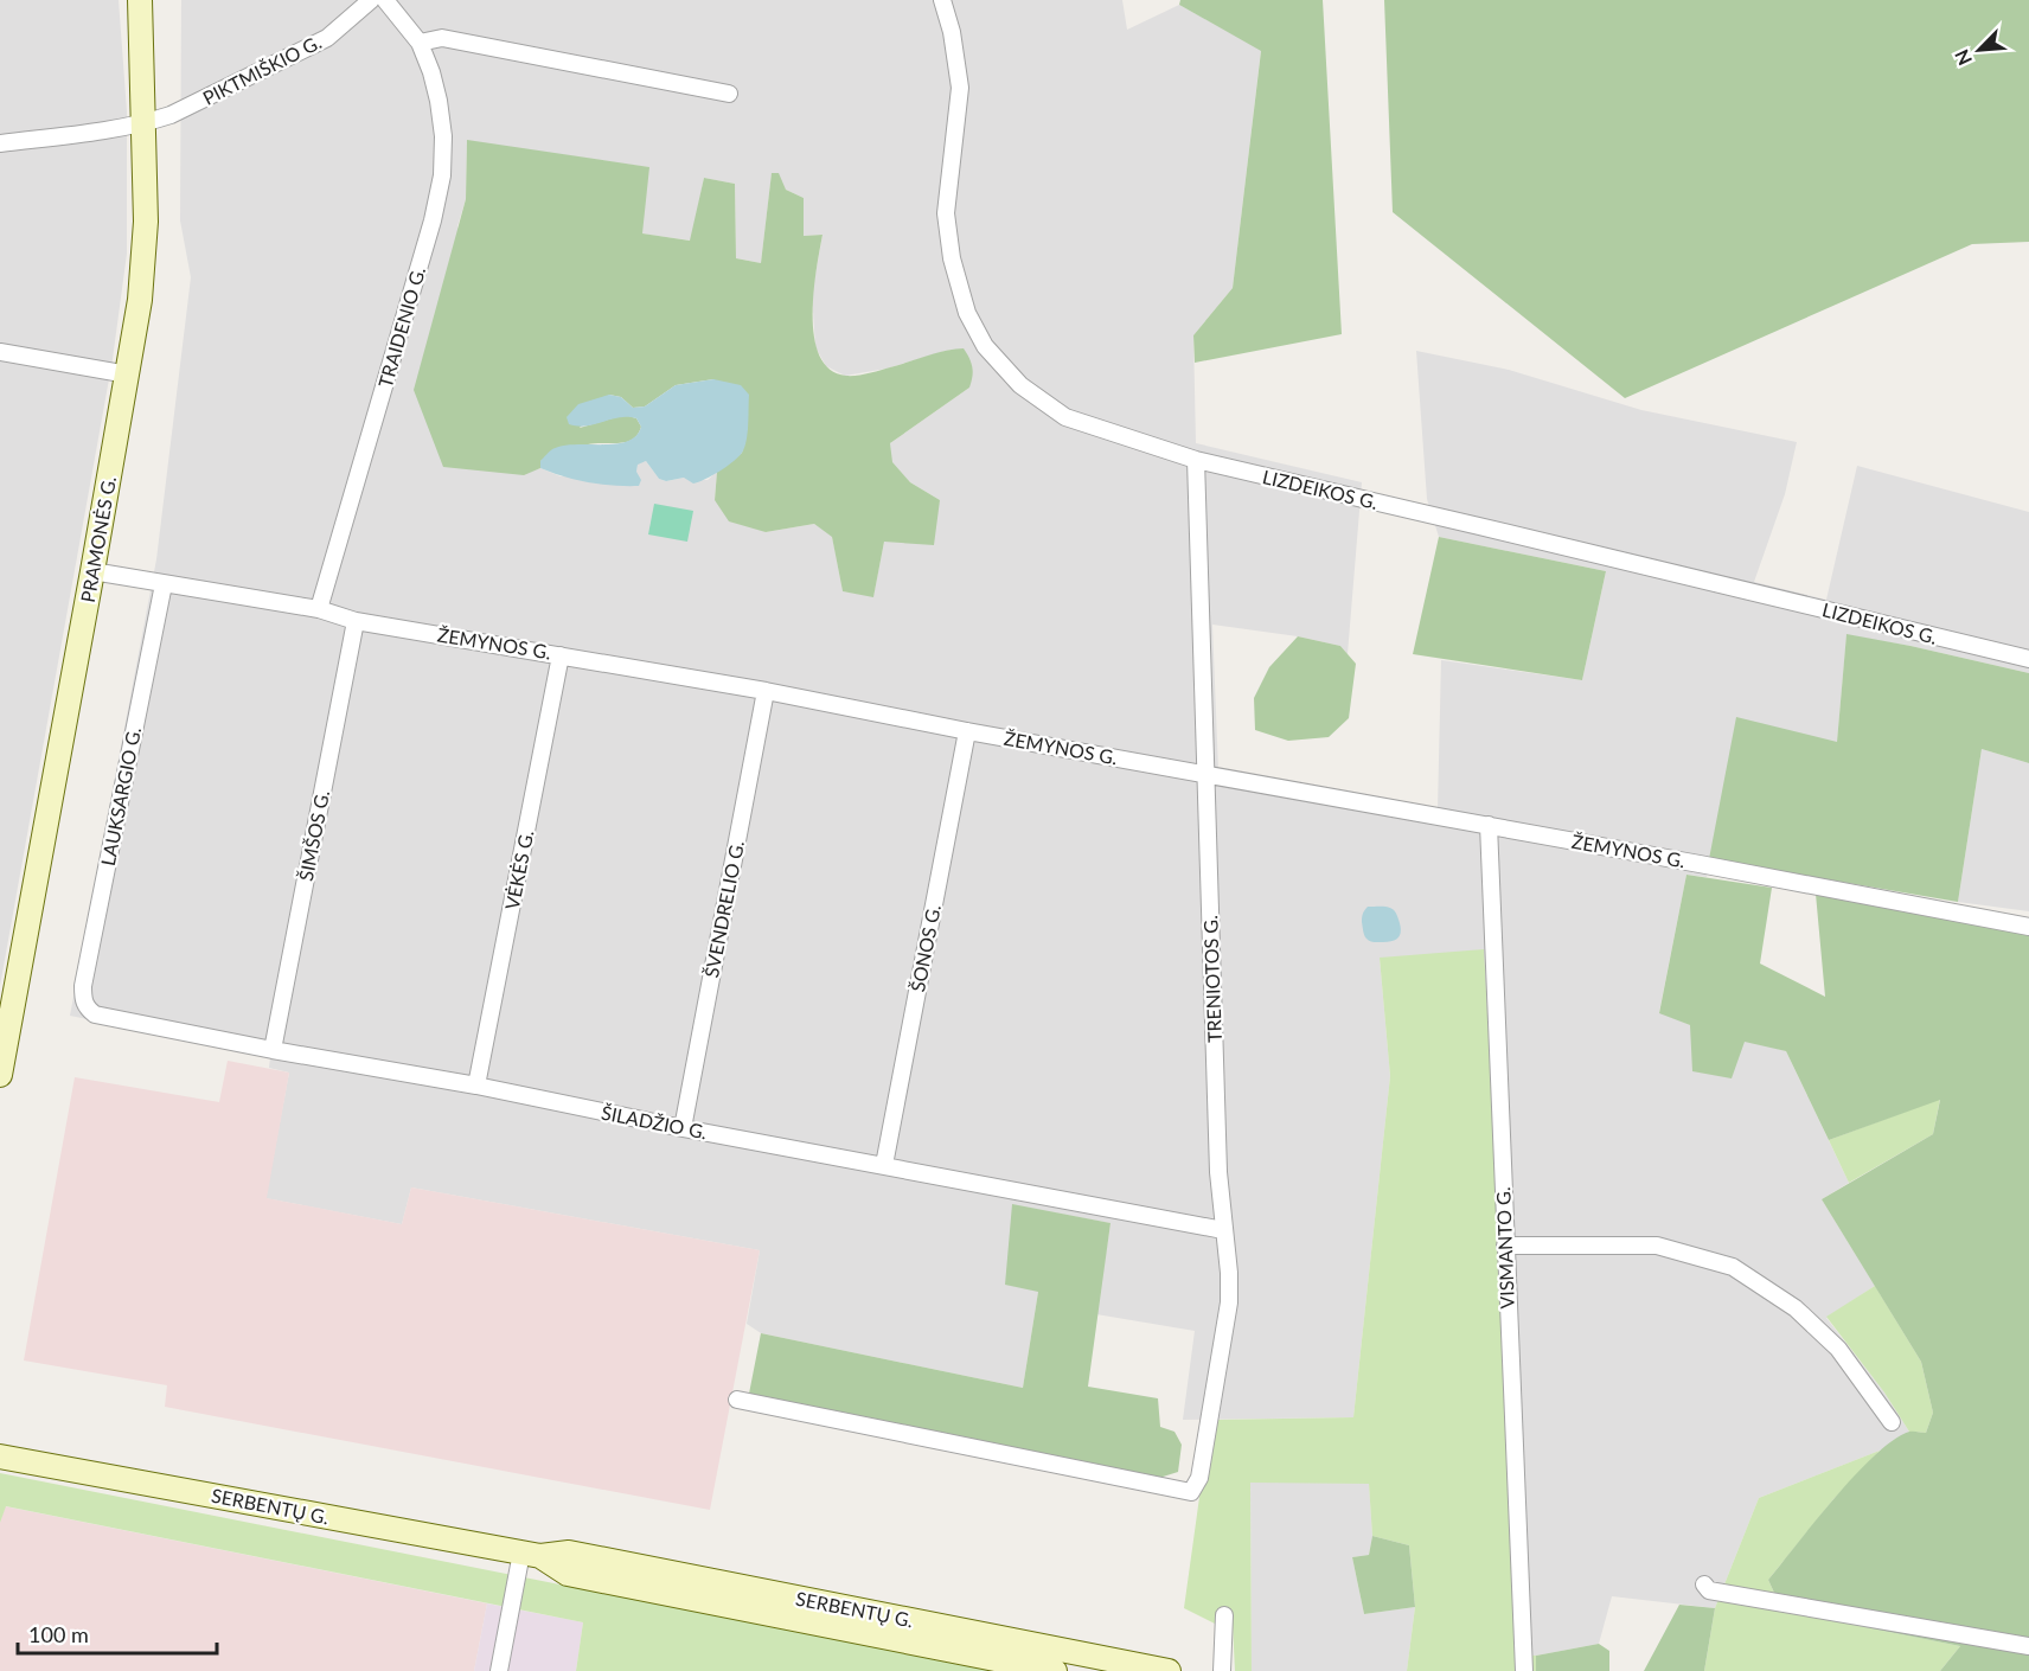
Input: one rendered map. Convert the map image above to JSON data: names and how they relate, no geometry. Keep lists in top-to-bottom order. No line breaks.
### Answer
{"streets":{"main road":["PRAMONĖS G.","SERBENTŲ G."],"street":["PIKTMIŠKIO G.","TRAIDENIO G.","LIZDEIKOS G.","ŽEMYNOS G.","LAUKSARGIO G.","ŠIMŠOS G.","VĖKĖS G.","ŠVENDRELIO G.","ŠONOS G.","TRENIOTOS G.","ŠILADŽIO G.","VISMANTO G."]},"crossings":[["PIKTMIŠKIO G.","PRAMONĖS G."],["TRAIDENIO G.","ŽEMYNOS G."],["LIZDEIKOS G.","TRENIOTOS G."],["PRAMONĖS G.","ŽEMYNOS G."],["ŽEMYNOS G.","LAUKSARGIO G."],["ŽEMYNOS G.","ŠIMŠOS G."],["ŽEMYNOS G.","VĖKĖS G."],["ŽEMYNOS G.","ŠVENDRELIO G."],["ŽEMYNOS G.","ŠONOS G."],["ŽEMYNOS G.","TRENIOTOS G."],["ŽEMYNOS G.","VISMANTO G."],["LAUKSARGIO G.","ŠILADŽIO G."],["ŠIMŠOS G.","ŠILADŽIO G."],["VĖKĖS G.","ŠILADŽIO G."],["ŠVENDRELIO G.","ŠILADŽIO G."],["ŠONOS G.","ŠILADŽIO G."],["TRENIOTOS G.","ŠILADŽIO G."]],"scale_bar":"100 m","north":"bottom left"}
